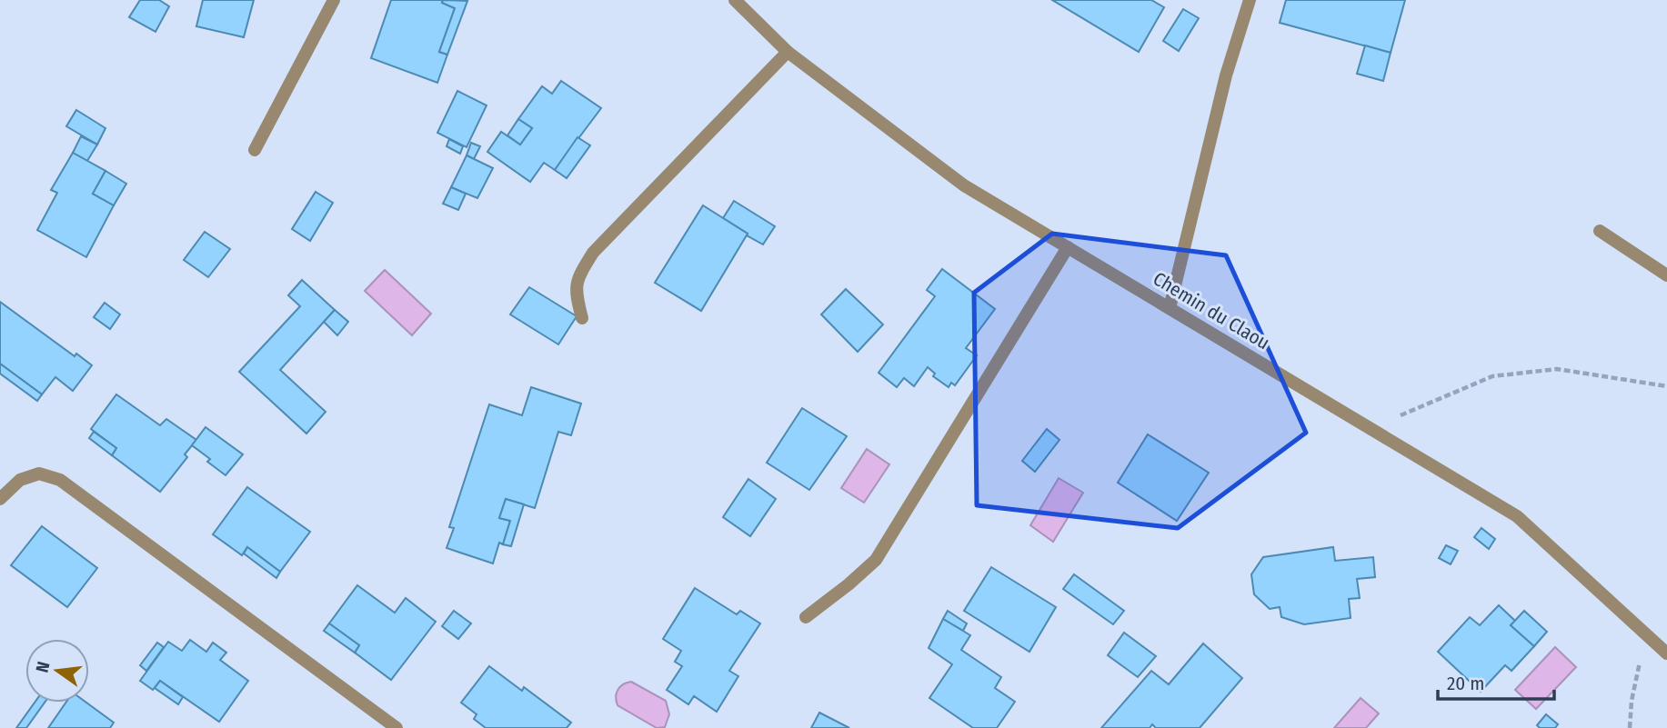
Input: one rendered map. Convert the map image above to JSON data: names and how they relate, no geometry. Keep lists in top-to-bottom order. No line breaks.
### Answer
{"streets":{"street":["Chemin du Claou"]},"scale_bar":"20 m","north":"left"}
